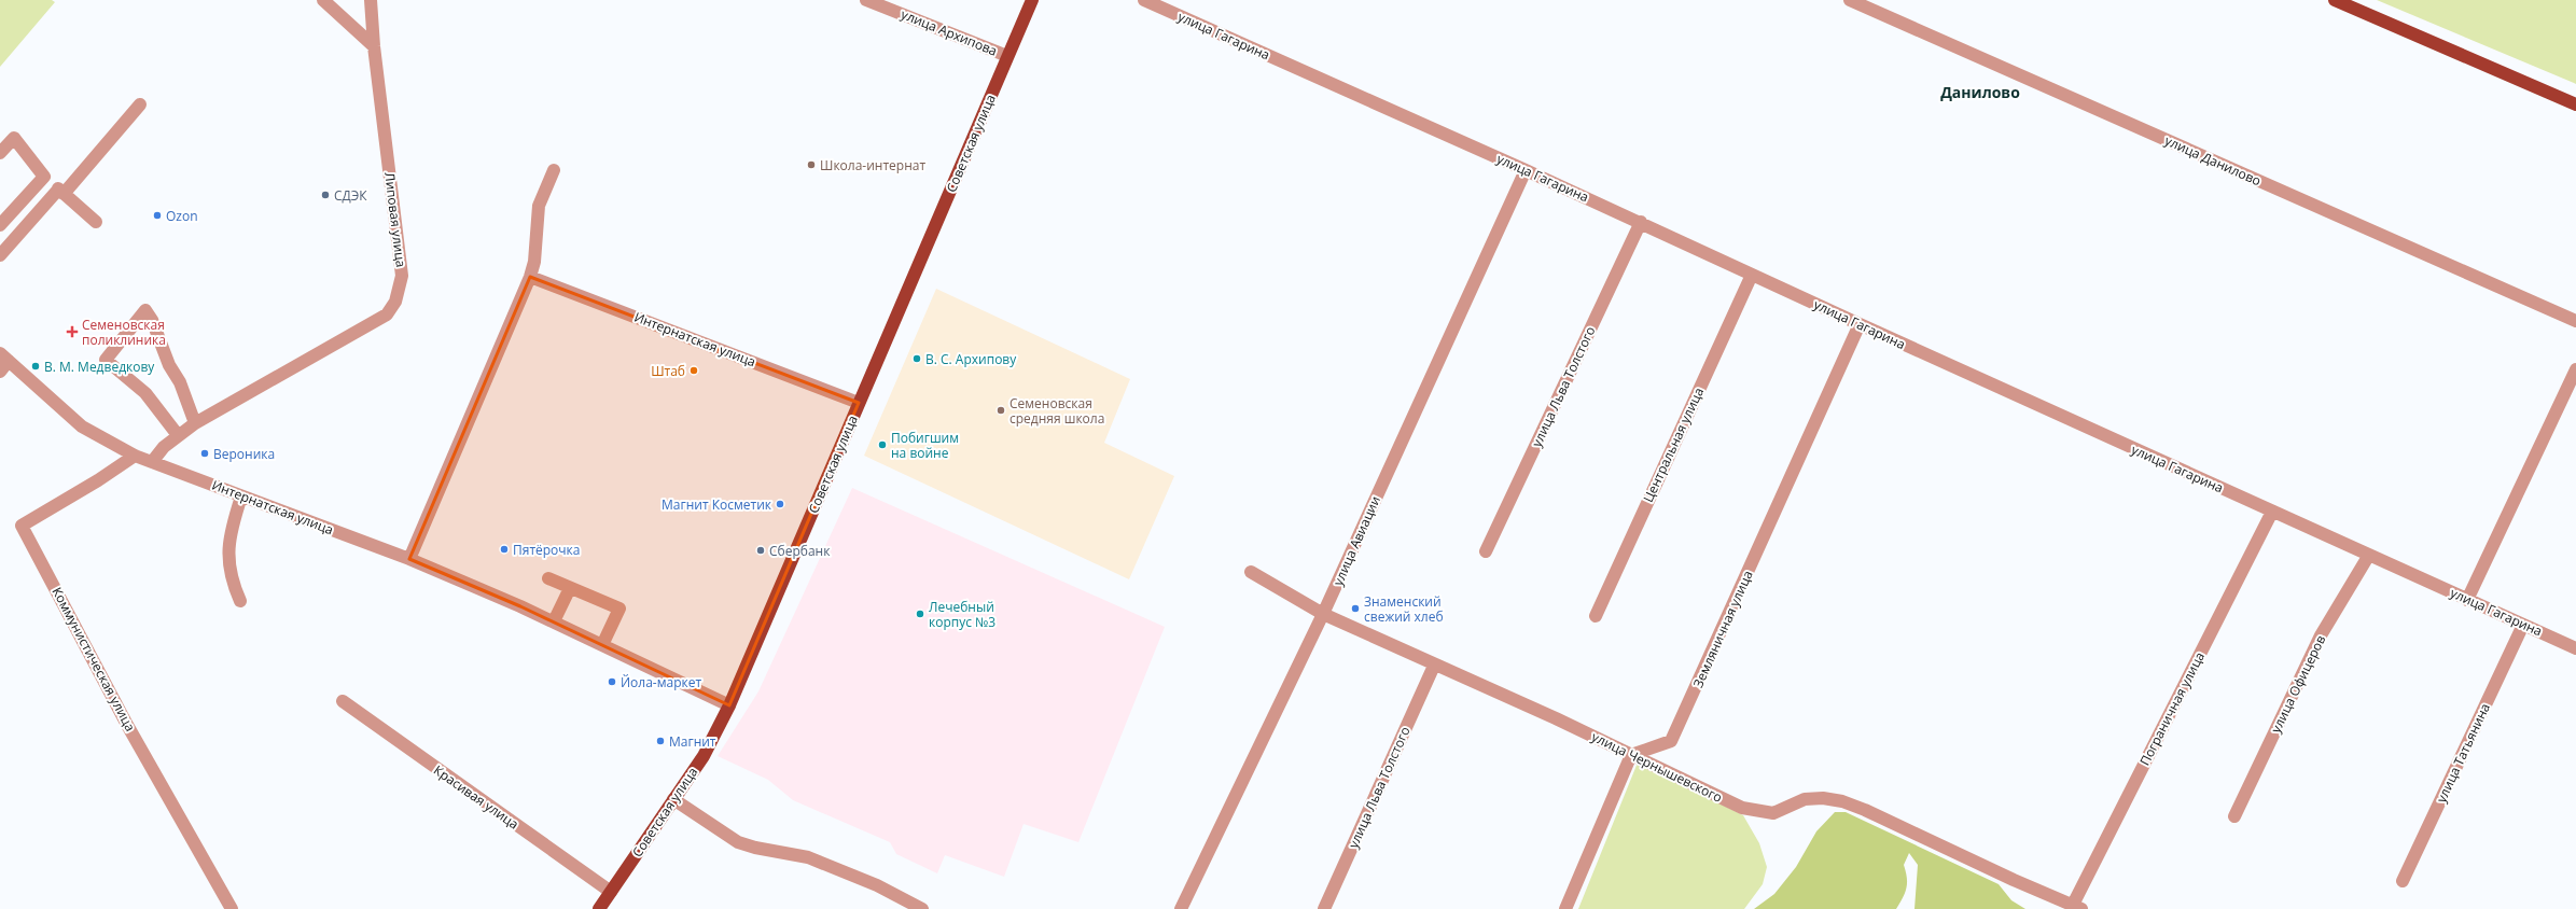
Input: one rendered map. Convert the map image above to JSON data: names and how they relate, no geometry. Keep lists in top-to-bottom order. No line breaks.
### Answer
{"streets":{"main road":["Советская улица"],"street":["улица Архипова","улица Гагарина","улица Данилово","Липовая улица","Интернатская улица","улица Льва Толстого","Центральная улица","улица Авиации","Земляничная улица","Коммунистическая улица","улица Офицеров","Пограничная улица","улица Татьянина","улица Чернышевского","Красивая улица"]},"crossings":[["улица Архипова","Советская улица"],["улица Гагарина","улица Льва Толстого"],["улица Гагарина","Центральная улица"],["улица Гагарина","улица Авиации"],["улица Гагарина","Земляничная улица"],["улица Гагарина","улица Офицеров"],["улица Гагарина","Пограничная улица"],["улица Гагарина","улица Татьянина"],["Советская улица","Интернатская улица"],["Советская улица","Красивая улица"],["Липовая улица","Интернатская улица"],["Интернатская улица","Коммунистическая улица"],["улица Льва Толстого","улица Чернышевского"],["улица Авиации","улица Чернышевского"],["Земляничная улица","улица Чернышевского"],["Пограничная улица","улица Чернышевского"]],"districts":["Данилово"],"places":{"other":["Школа-интернат","СДЭК","Ozon","В. С. Архипову","В. М. Медведкову","Штаб","Семеновская средняя школа","Побигшим на войне","Вероника","Магнит Косметик","Пятёрочка","Сбербанк","Знаменский свежий хлеб","Лечебный корпус №3","Йола-маркет","Магнит"],"health":["Семеновская поликлиника"]}}
